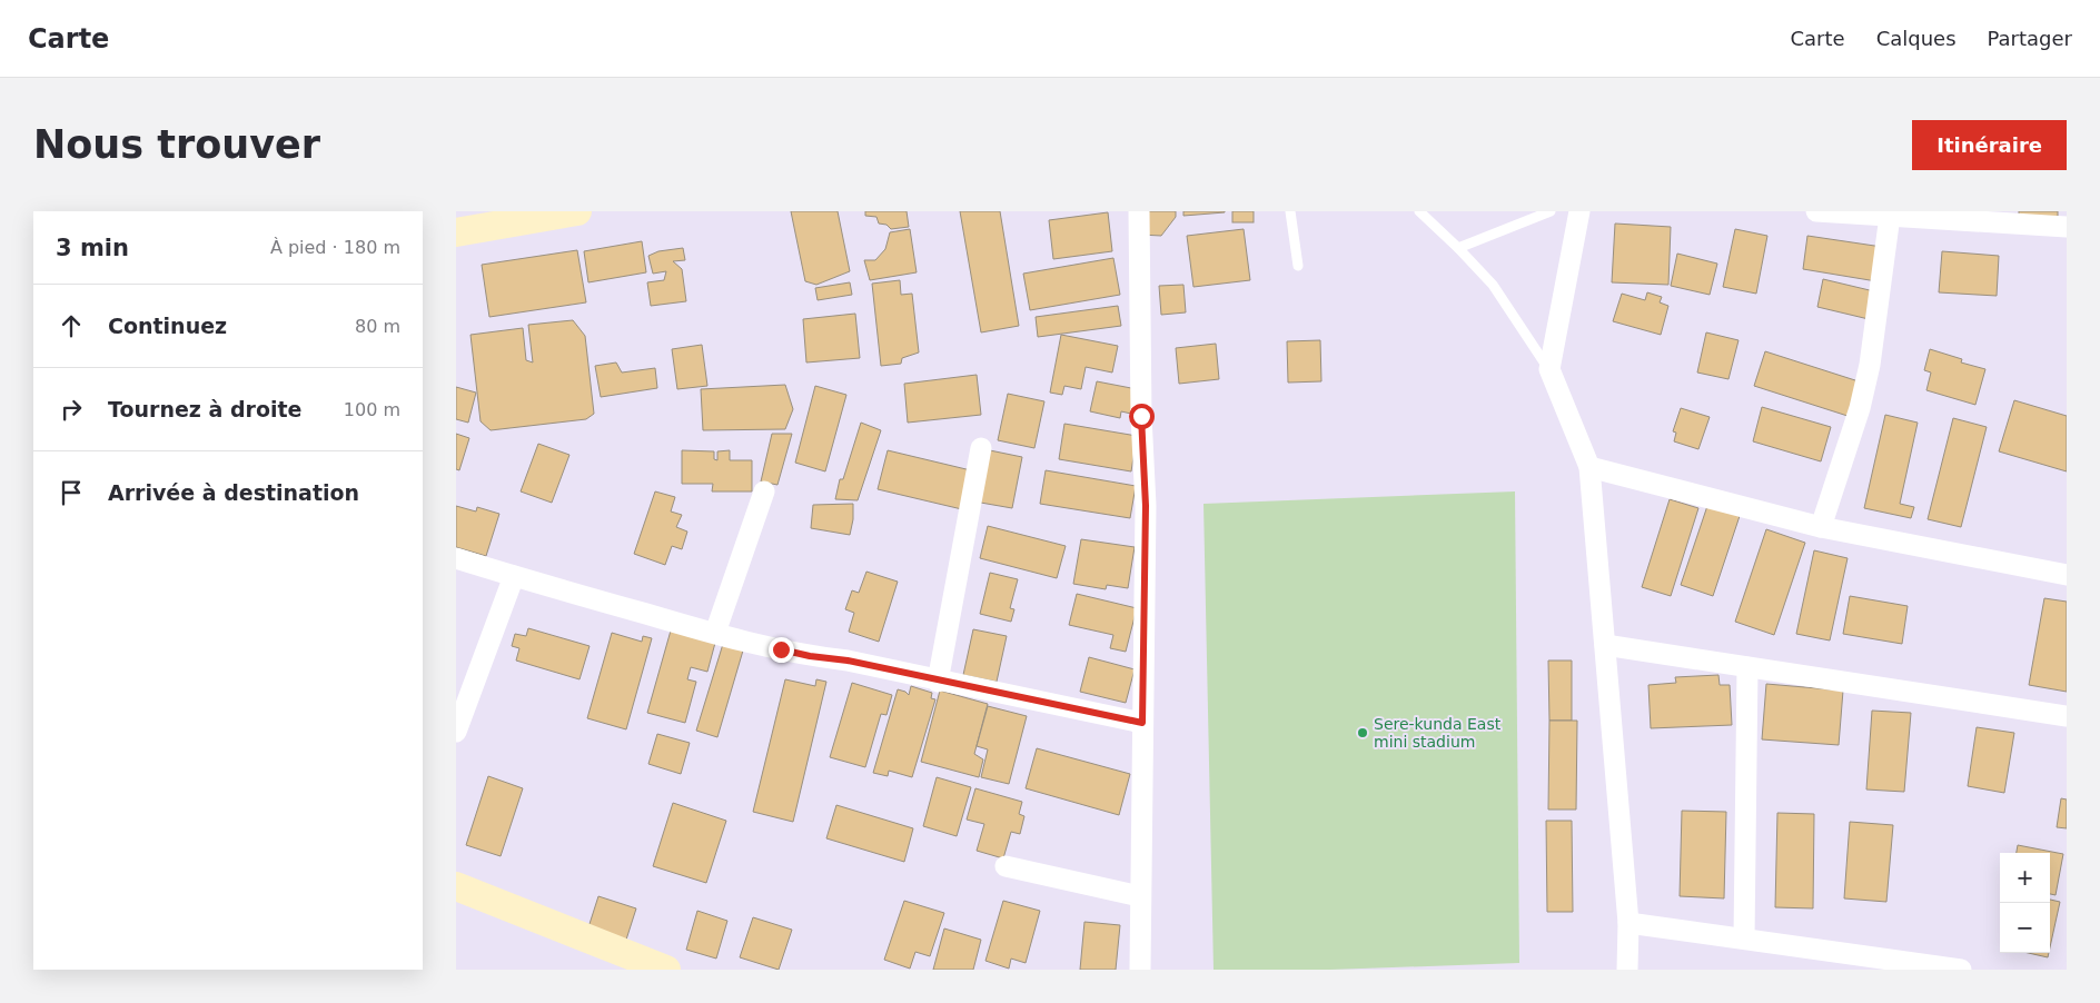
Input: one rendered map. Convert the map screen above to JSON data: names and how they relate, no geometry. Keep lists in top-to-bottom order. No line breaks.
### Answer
{"places":["Sere-kunda East mini stadium"],"page":{"header":"Carte","nav":["Carte","Calques","Partager"],"buttons":"Itinéraire","title":"Nous trouver","heading":["3 min","À pied · 180 m"],"list":[["Continuez","80 m"],["Tournez à droite","100 m"],"Arrivée à destination"],"map_buttons":["+","−"]}}
